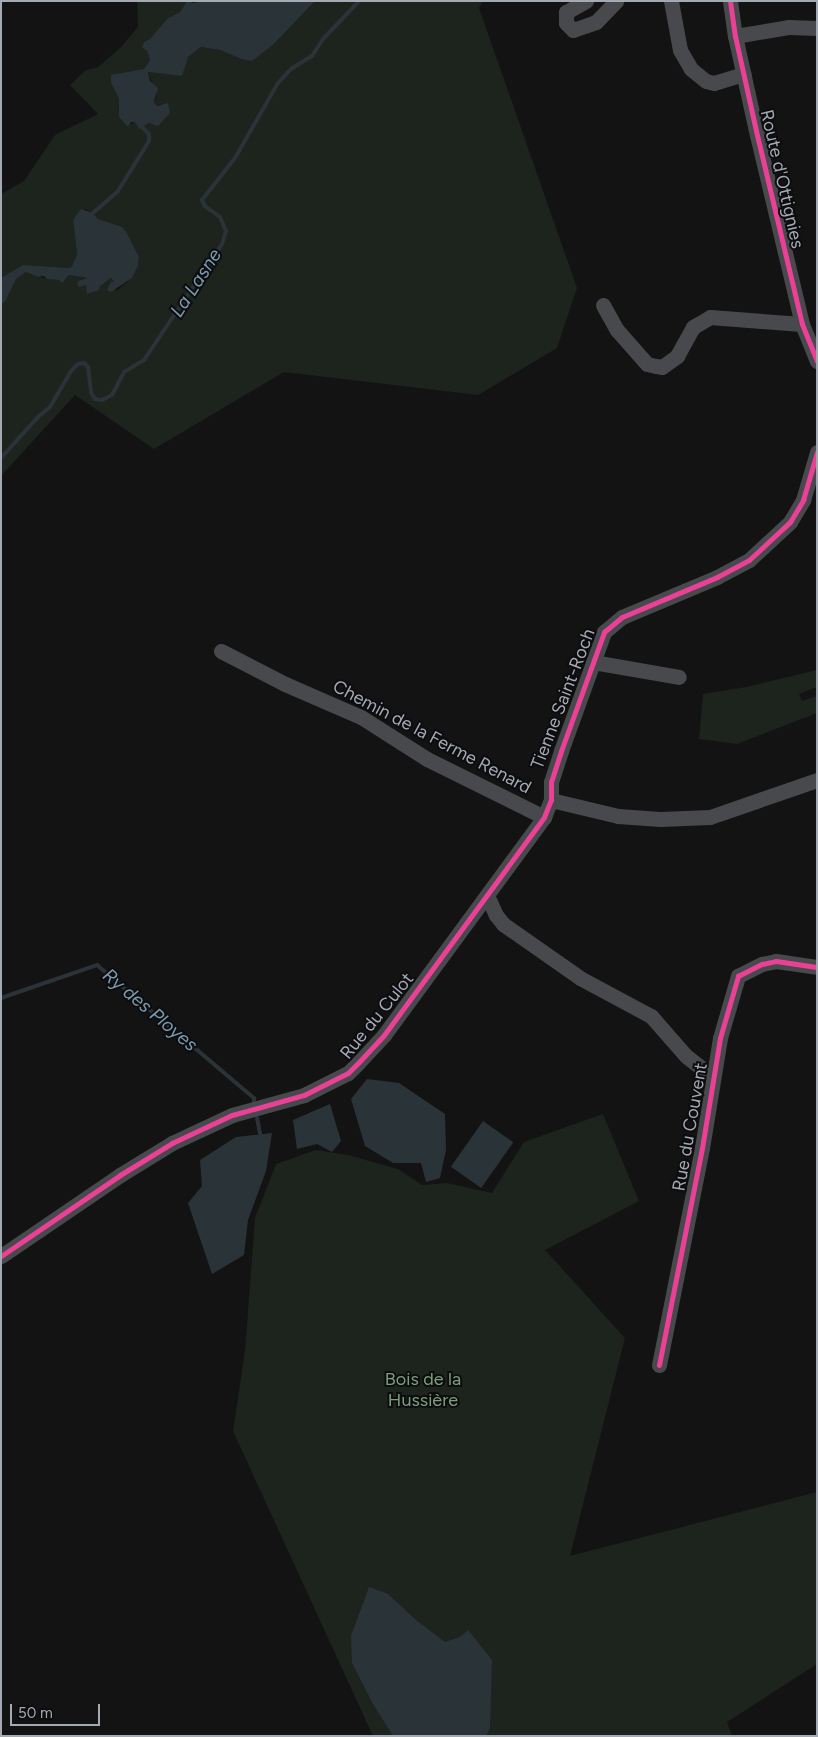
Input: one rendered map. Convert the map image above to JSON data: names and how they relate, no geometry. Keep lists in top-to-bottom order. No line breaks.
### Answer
{"streets":{"street":["Route d'Ottignies","Tienne Saint-Roch","Chemin de la Ferme Renard","Rue du Culot","Rue du Couvent"]},"crossings":[["Tienne Saint-Roch","Rue du Culot"],["Chemin de la Ferme Renard","Rue du Culot"]],"water":["La Lasne","Ry des Ployes"],"parks":["Bois de la Hussière"],"scale_bar":"50 m"}
